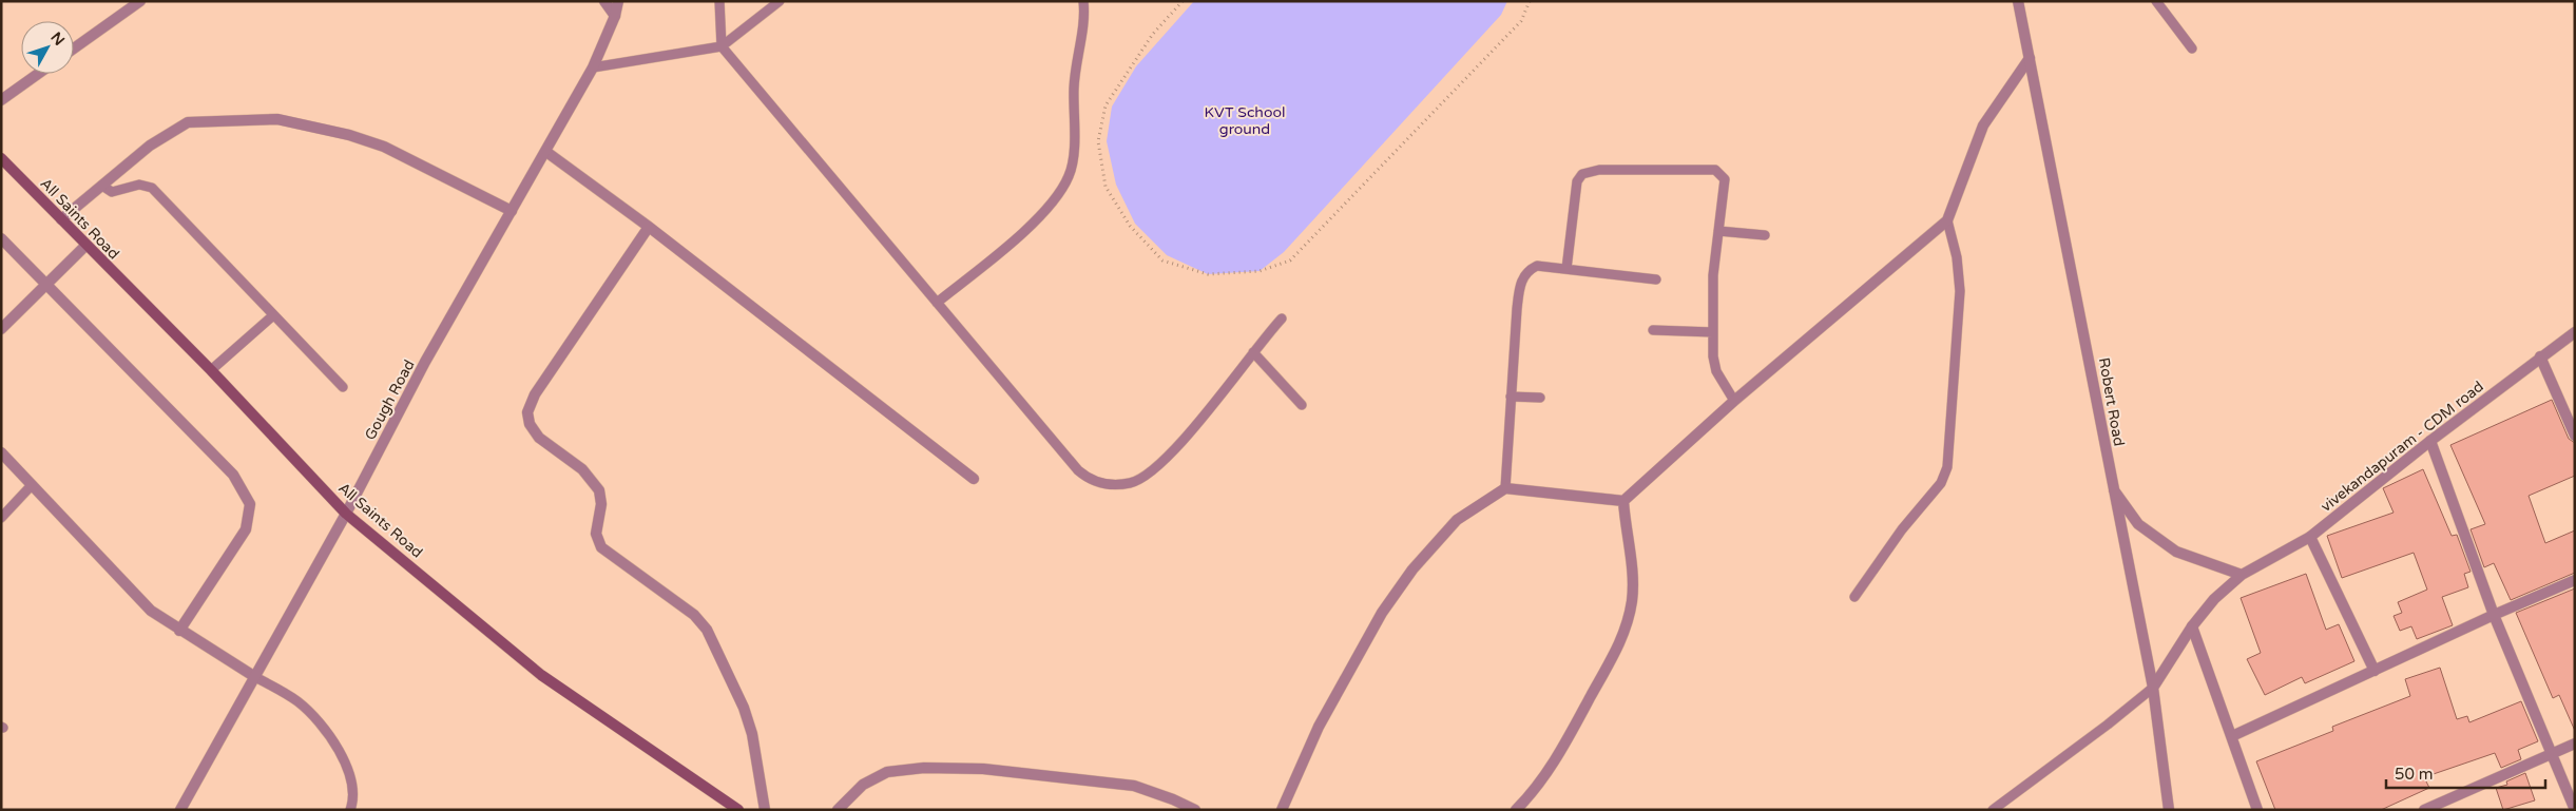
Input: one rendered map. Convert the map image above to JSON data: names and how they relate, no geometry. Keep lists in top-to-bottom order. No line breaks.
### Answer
{"streets":{"main road":["All Saints Road"],"street":["Gough Road","Robert Road","vivekandapuram - CDM road"]},"crossings":[["All Saints Road","Gough Road"],["Robert Road","vivekandapuram - CDM road"]],"parks":["KVT School ground"],"scale_bar":"50 m","north":"top right"}
